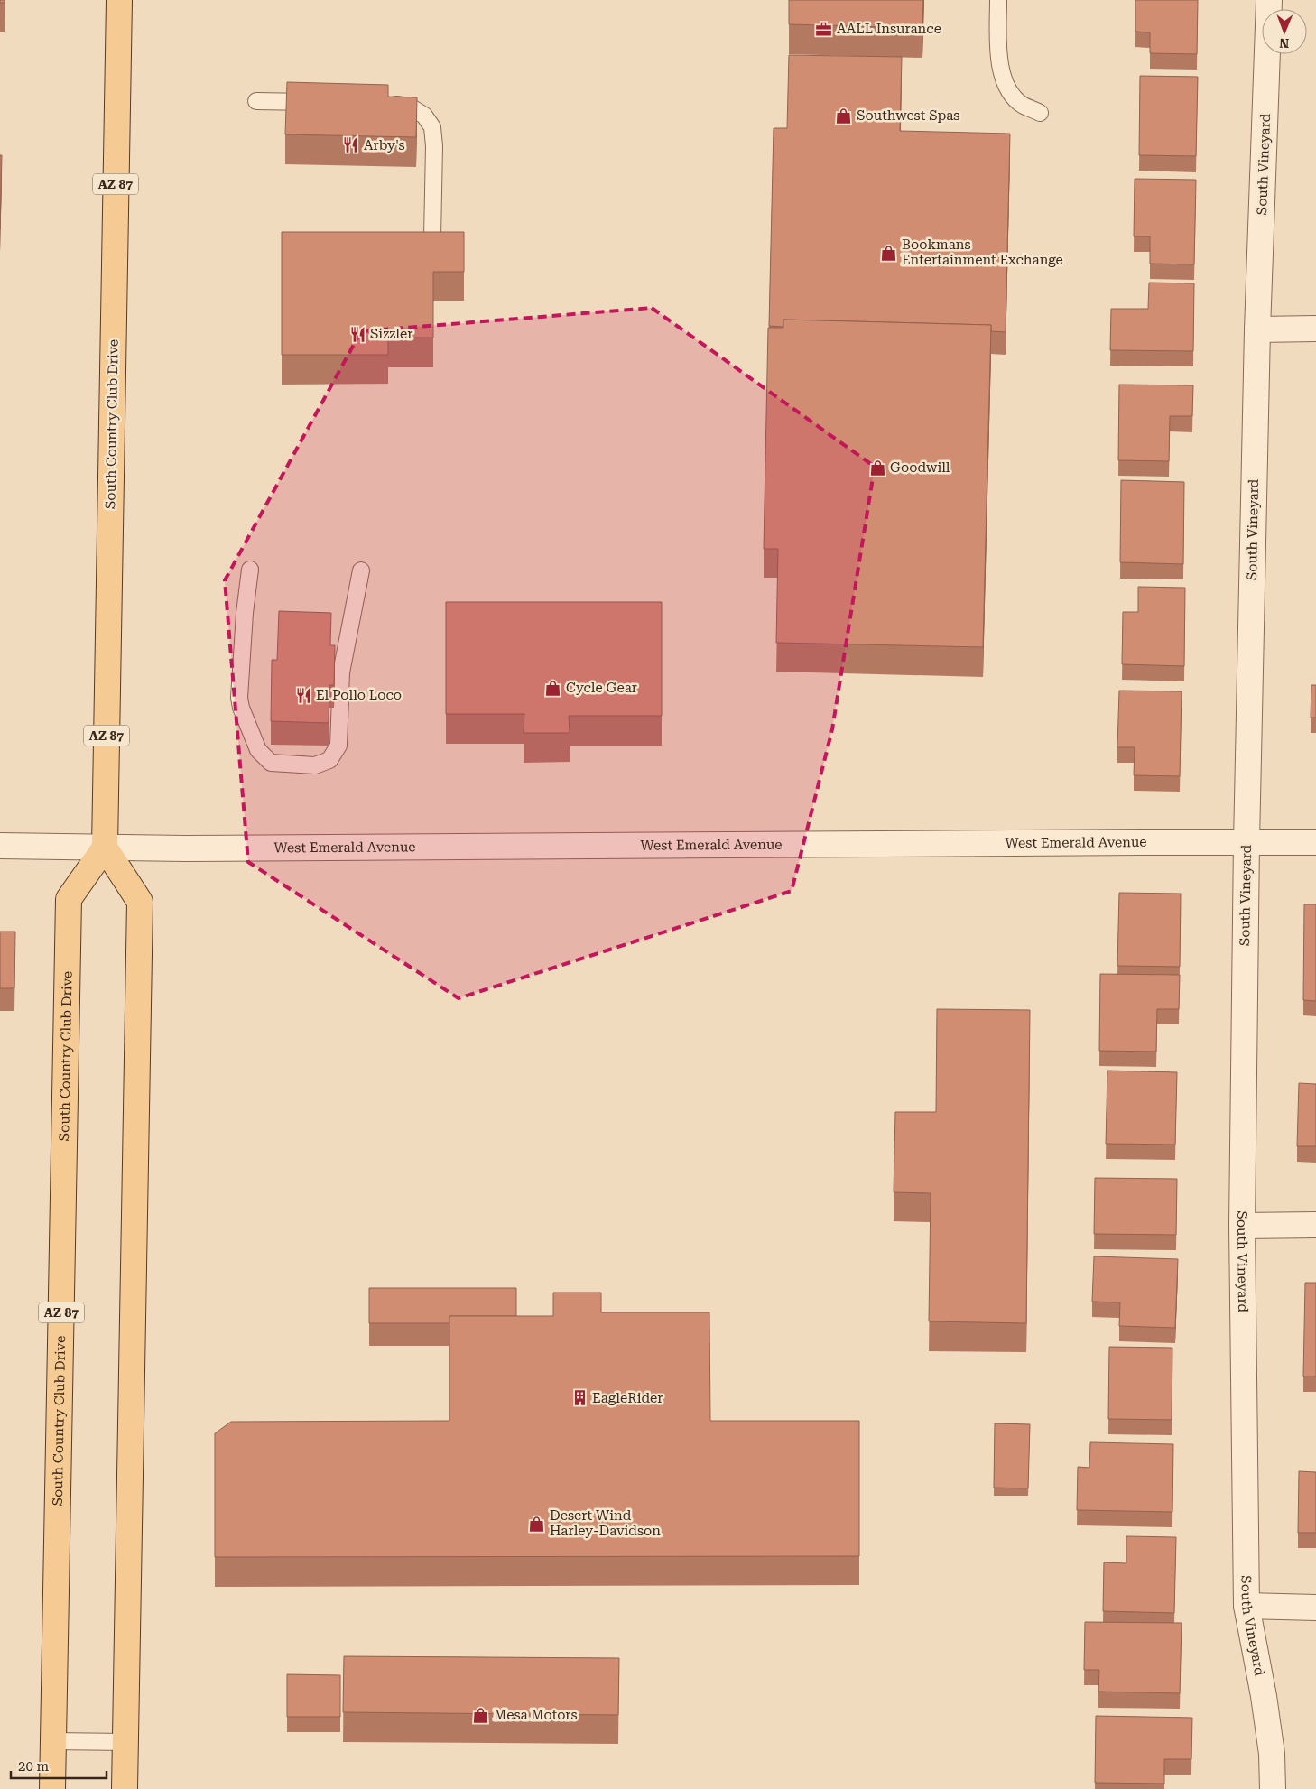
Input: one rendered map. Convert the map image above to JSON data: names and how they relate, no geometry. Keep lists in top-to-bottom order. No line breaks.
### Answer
{"streets":{"main road":["AZ 87","South Country Club Drive"],"street":["South Vineyard","West Emerald Avenue"]},"crossings":[["South Vineyard","West Emerald Avenue"],["South Country Club Drive","West Emerald Avenue"]],"places":{"office":["AALL Insurance"],"shop":["Southwest Spas","Bookmans Entertainment Exchange","Goodwill","Cycle Gear","Desert Wind Harley-Davidson","Mesa Motors"],"restaurant":["Arby's","Sizzler","El Pollo Loco"],"building":["EagleRider"]},"scale_bar":"20 m","north":"bottom"}
